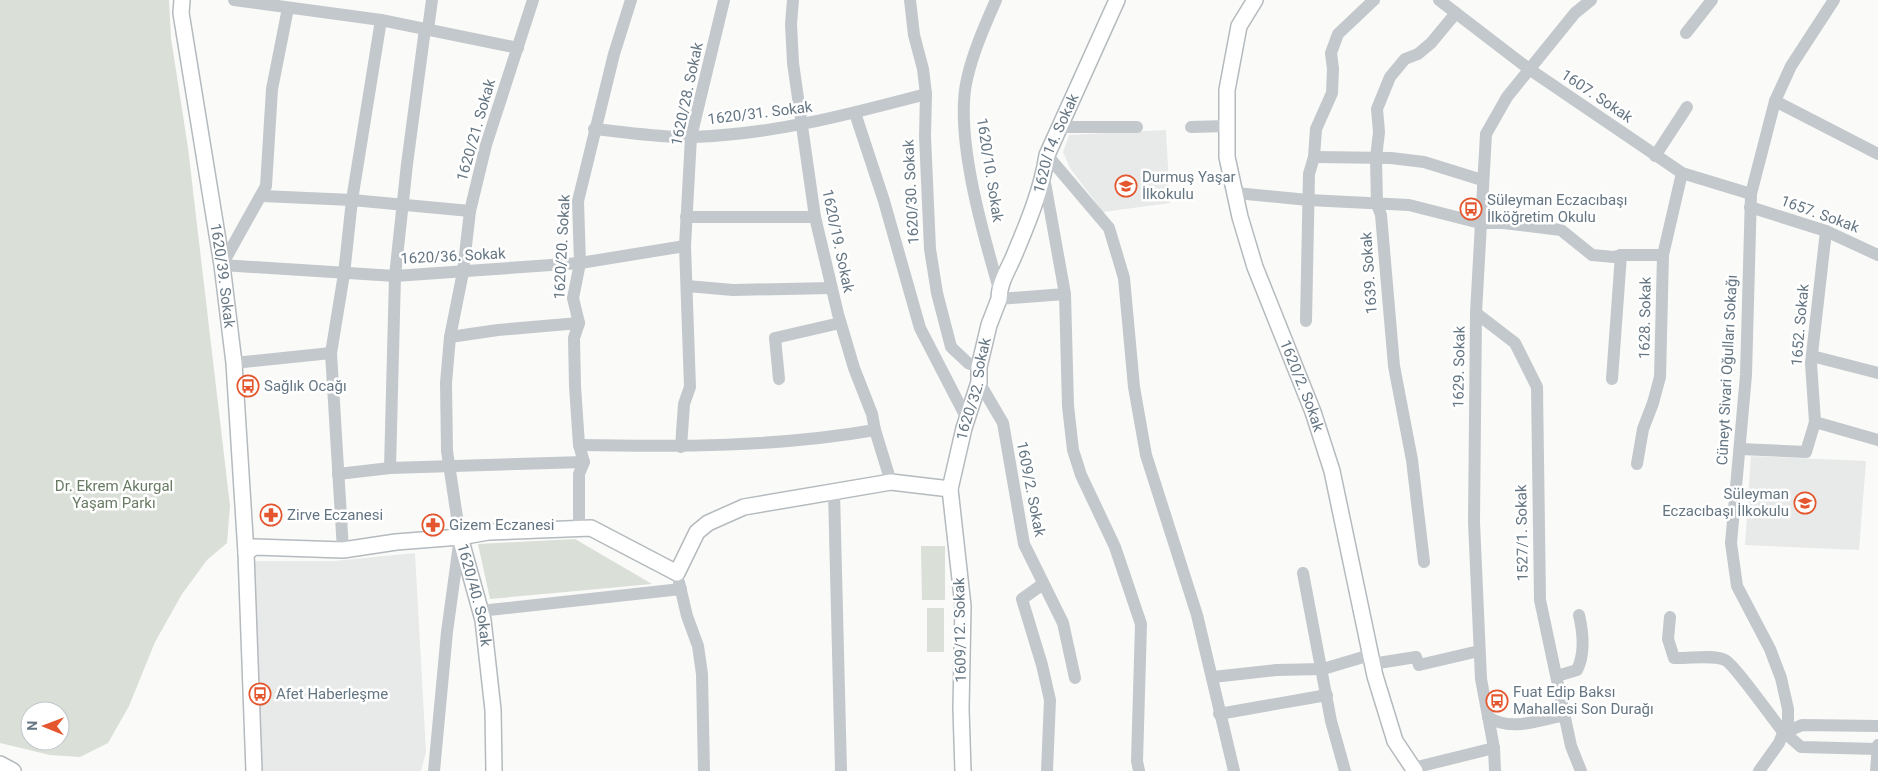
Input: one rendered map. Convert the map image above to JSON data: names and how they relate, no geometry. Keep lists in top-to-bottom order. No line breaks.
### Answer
{"streets":{"main road":["1620/14. Sokak","1620/39. Sokak","1620/2. Sokak","1620/32. Sokak","1620/40. Sokak","1609/12. Sokak"],"street":["1620/28. Sokak","1607. Sokak","1620/31. Sokak","1620/21. Sokak","1620/10. Sokak","1620/30. Sokak","1657. Sokak","1620/19. Sokak","1620/20. Sokak","1620/36. Sokak","1639. Sokak","1628. Sokak","1652. Sokak","1629. Sokak","Cüneyt Sivari Oğulları Sokağı","1609/2. Sokak","1527/1. Sokak"]},"crossings":[["1620/28. Sokak","1620/31. Sokak"],["1620/28. Sokak","1620/36. Sokak"],["1607. Sokak","1639. Sokak"],["1607. Sokak","1628. Sokak"],["1607. Sokak","1629. Sokak"],["1607. Sokak","Cüneyt Sivari Oğulları Sokağı"],["1620/31. Sokak","1620/30. Sokak"],["1620/31. Sokak","1620/19. Sokak"],["1620/31. Sokak","1620/20. Sokak"],["1620/21. Sokak","1620/36. Sokak"],["1620/21. Sokak","1620/40. Sokak"],["1620/14. Sokak","1620/10. Sokak"],["1620/14. Sokak","1620/32. Sokak"],["1620/10. Sokak","1620/32. Sokak"],["1620/30. Sokak","1620/32. Sokak"],["1620/30. Sokak","1609/2. Sokak"],["1657. Sokak","1652. Sokak"],["1657. Sokak","Cüneyt Sivari Oğulları Sokağı"],["1620/20. Sokak","1620/36. Sokak"],["1620/36. Sokak","1620/39. Sokak"],["1620/36. Sokak","1620/40. Sokak"],["1652. Sokak","Cüneyt Sivari Oğulları Sokağı"],["1629. Sokak","1527/1. Sokak"],["1620/32. Sokak","1609/2. Sokak"],["1620/32. Sokak","1609/12. Sokak"]],"parks":["Dr. Ekrem Akurgal Yaşam Parkı"],"places":{"school or university":["Durmuş Yaşar İlkokulu","Süleyman Eczacıbaşı İlkokulu"],"bus stop":["Süleyman Eczacıbaşı İlköğretim Okulu","Sağlık Ocağı","Afet Haberleşme","Fuat Edip Baksı Mahallesi Son Durağı"],"pharmacy":["Zirve Eczanesi","Gizem Eczanesi"]},"north":"left"}
